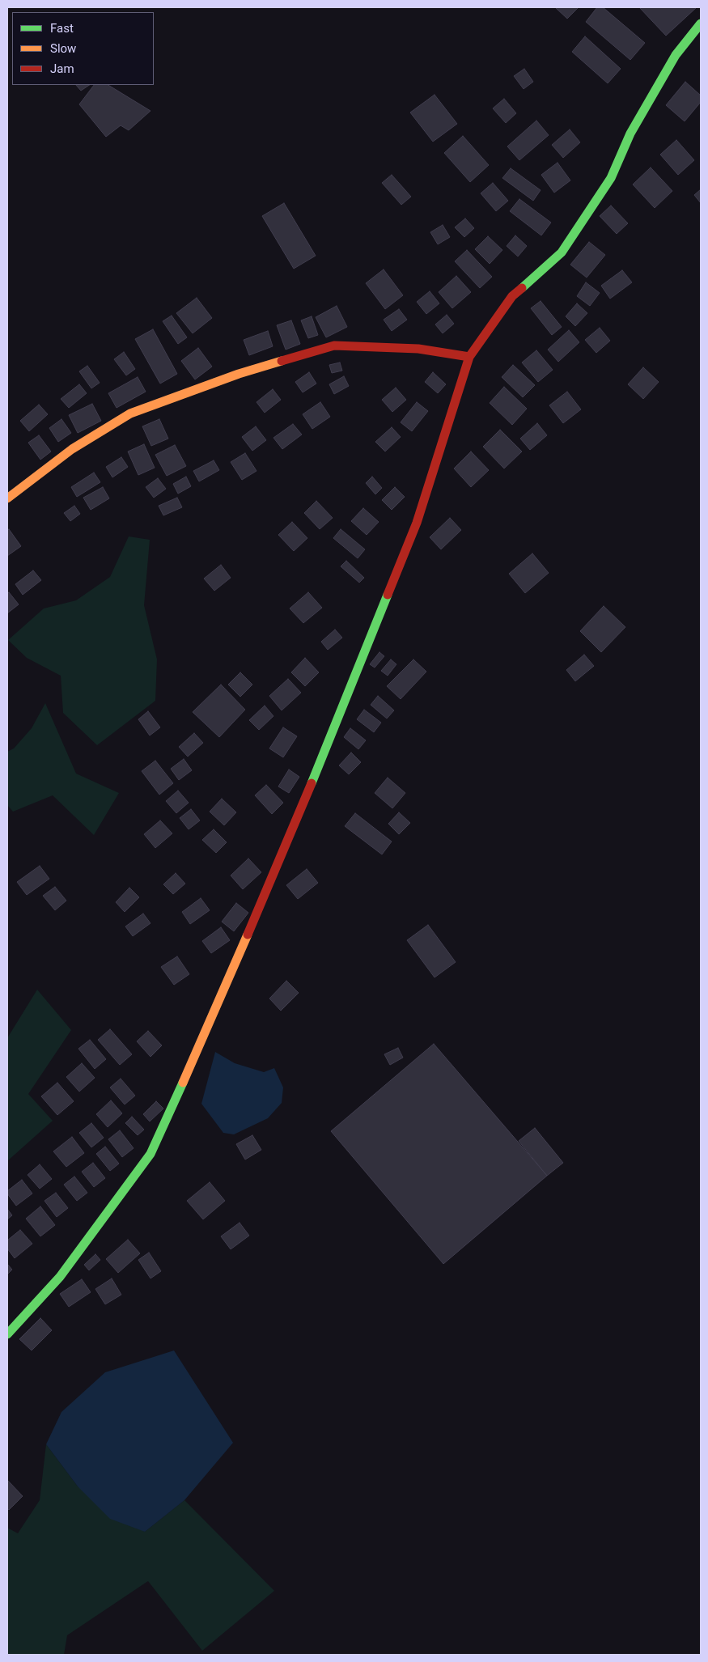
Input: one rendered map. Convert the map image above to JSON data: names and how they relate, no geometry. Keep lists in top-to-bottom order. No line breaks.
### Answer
{"legend":["Fast","Slow","Jam"]}
